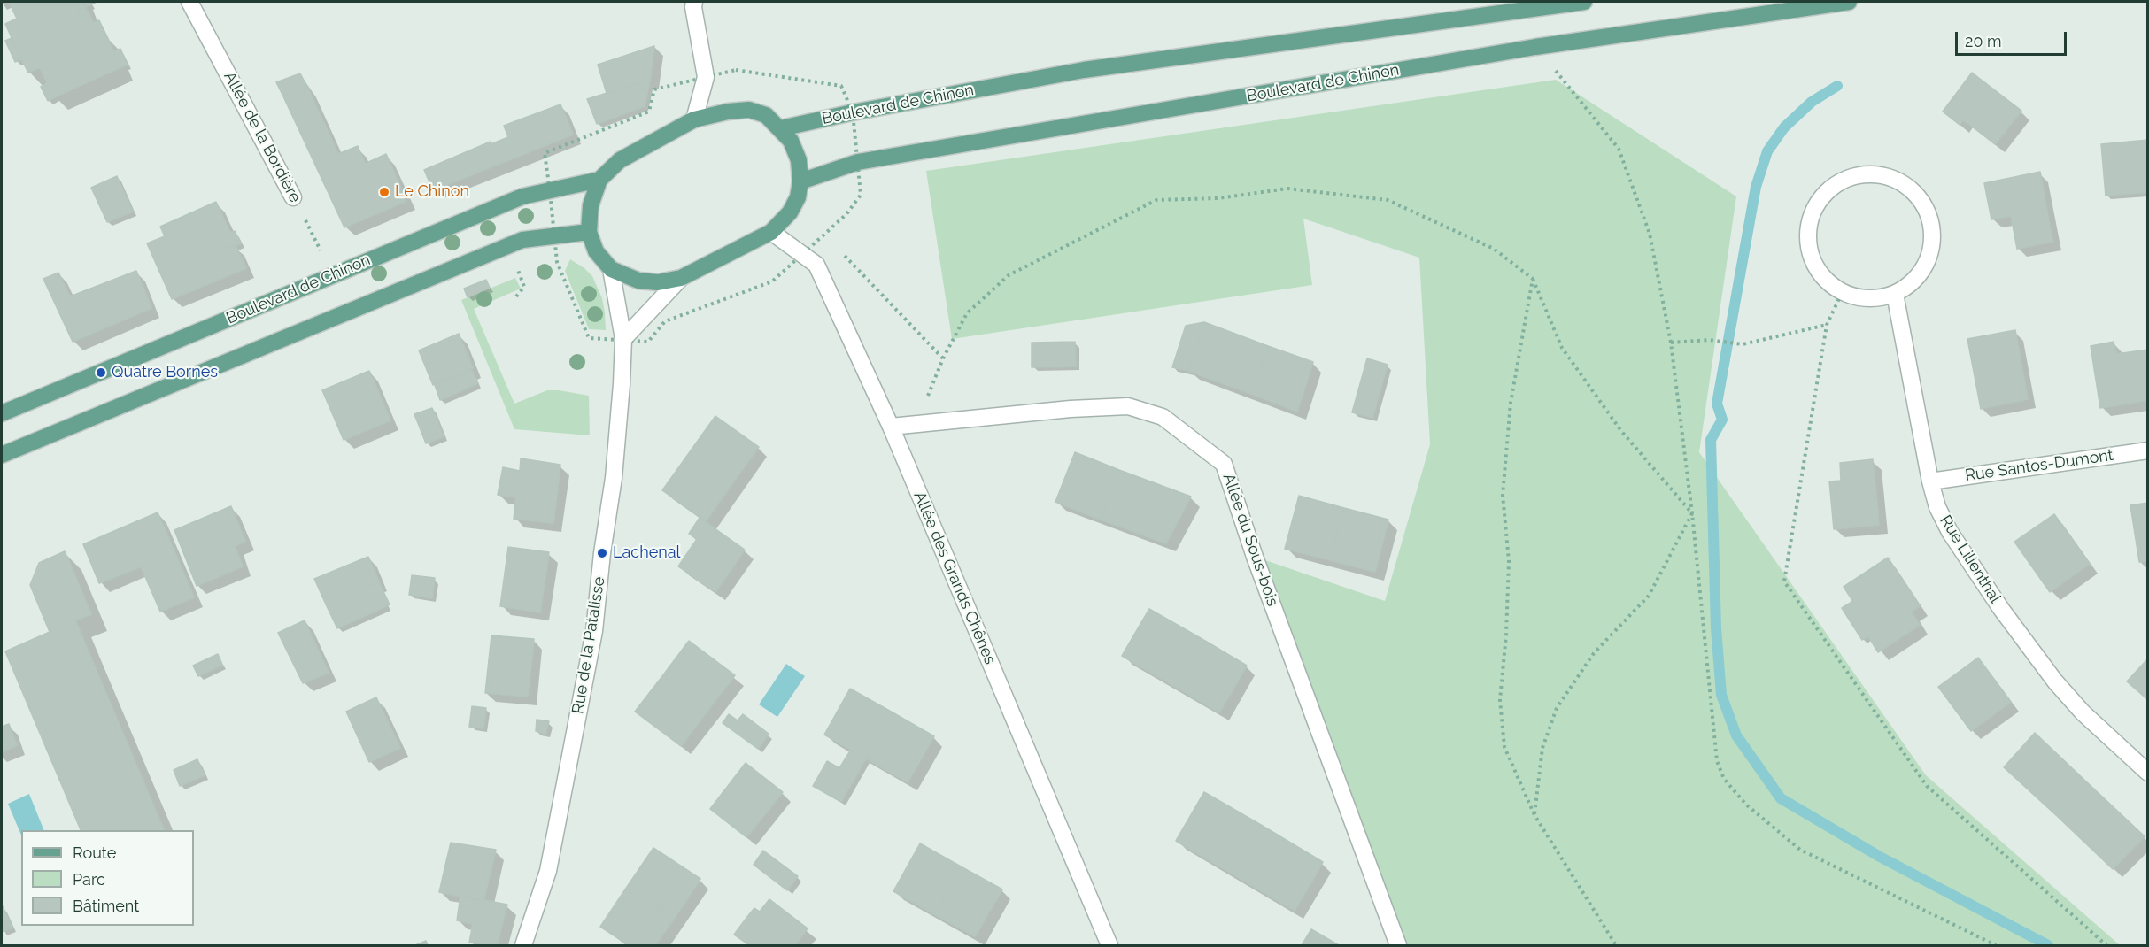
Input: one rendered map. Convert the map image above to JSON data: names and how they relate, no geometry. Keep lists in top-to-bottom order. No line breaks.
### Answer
{"streets":{"main road":["Boulevard de Chinon"],"street":["Allée de la Bordière","Rue Santos-Dumont","Allée du Sous-bois","Rue Lilienthal","Allée des Grands Chênes","Rue de la Patalisse"]},"crossings":[["Boulevard de Chinon","Allée de la Bordière"],["Boulevard de Chinon","Allée des Grands Chênes"],["Boulevard de Chinon","Rue de la Patalisse"],["Rue Santos-Dumont","Rue Lilienthal"],["Allée du Sous-bois","Allée des Grands Chênes"],["Allée des Grands Chênes","Rue de la Patalisse"]],"places":["Le Chinon","Quatre Bornes","Lachenal"],"legend":["Route","Parc","Bâtiment"],"scale_bar":"20 m"}
